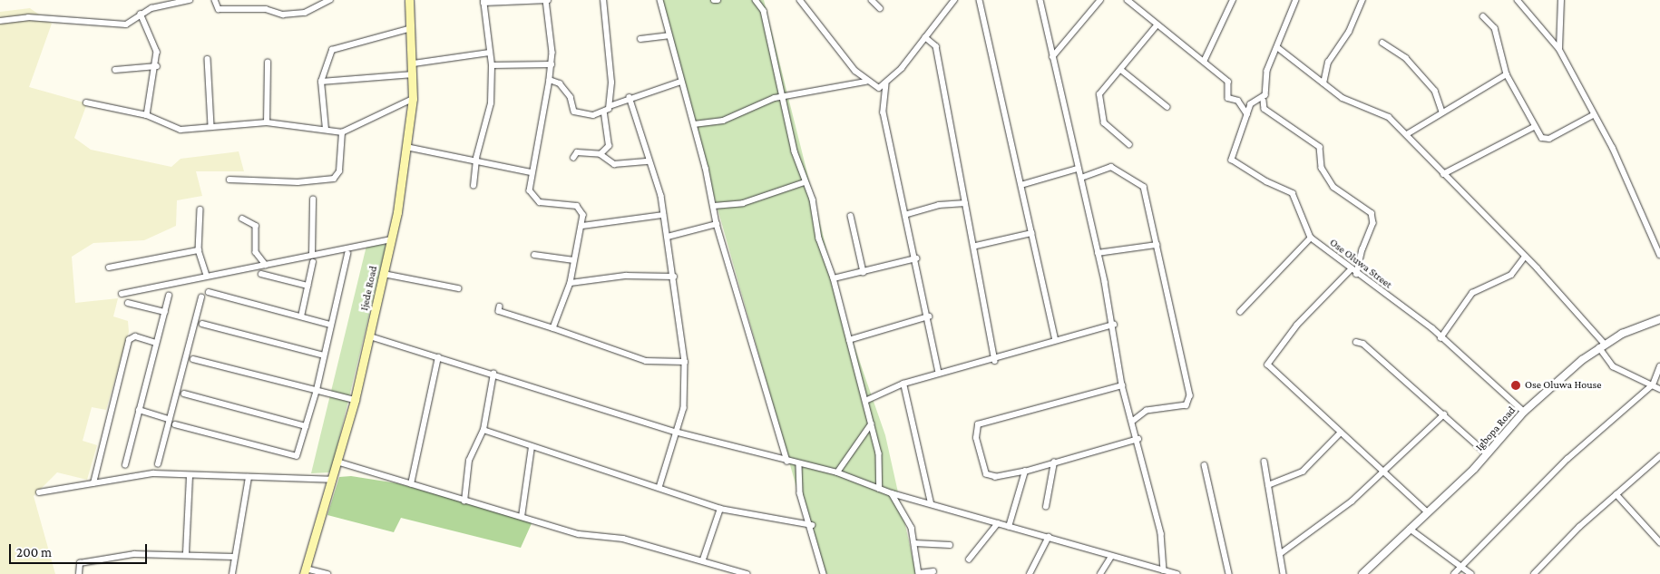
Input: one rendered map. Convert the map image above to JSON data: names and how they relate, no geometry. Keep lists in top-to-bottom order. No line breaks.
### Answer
{"streets":{"main road":["Ijede Road"],"street":["Ose Oluwa Street","Igbopa Road"]},"crossings":[["Ose Oluwa Street","Igbopa Road"]],"places":["Ose Oluwa House"],"scale_bar":"200 m"}
